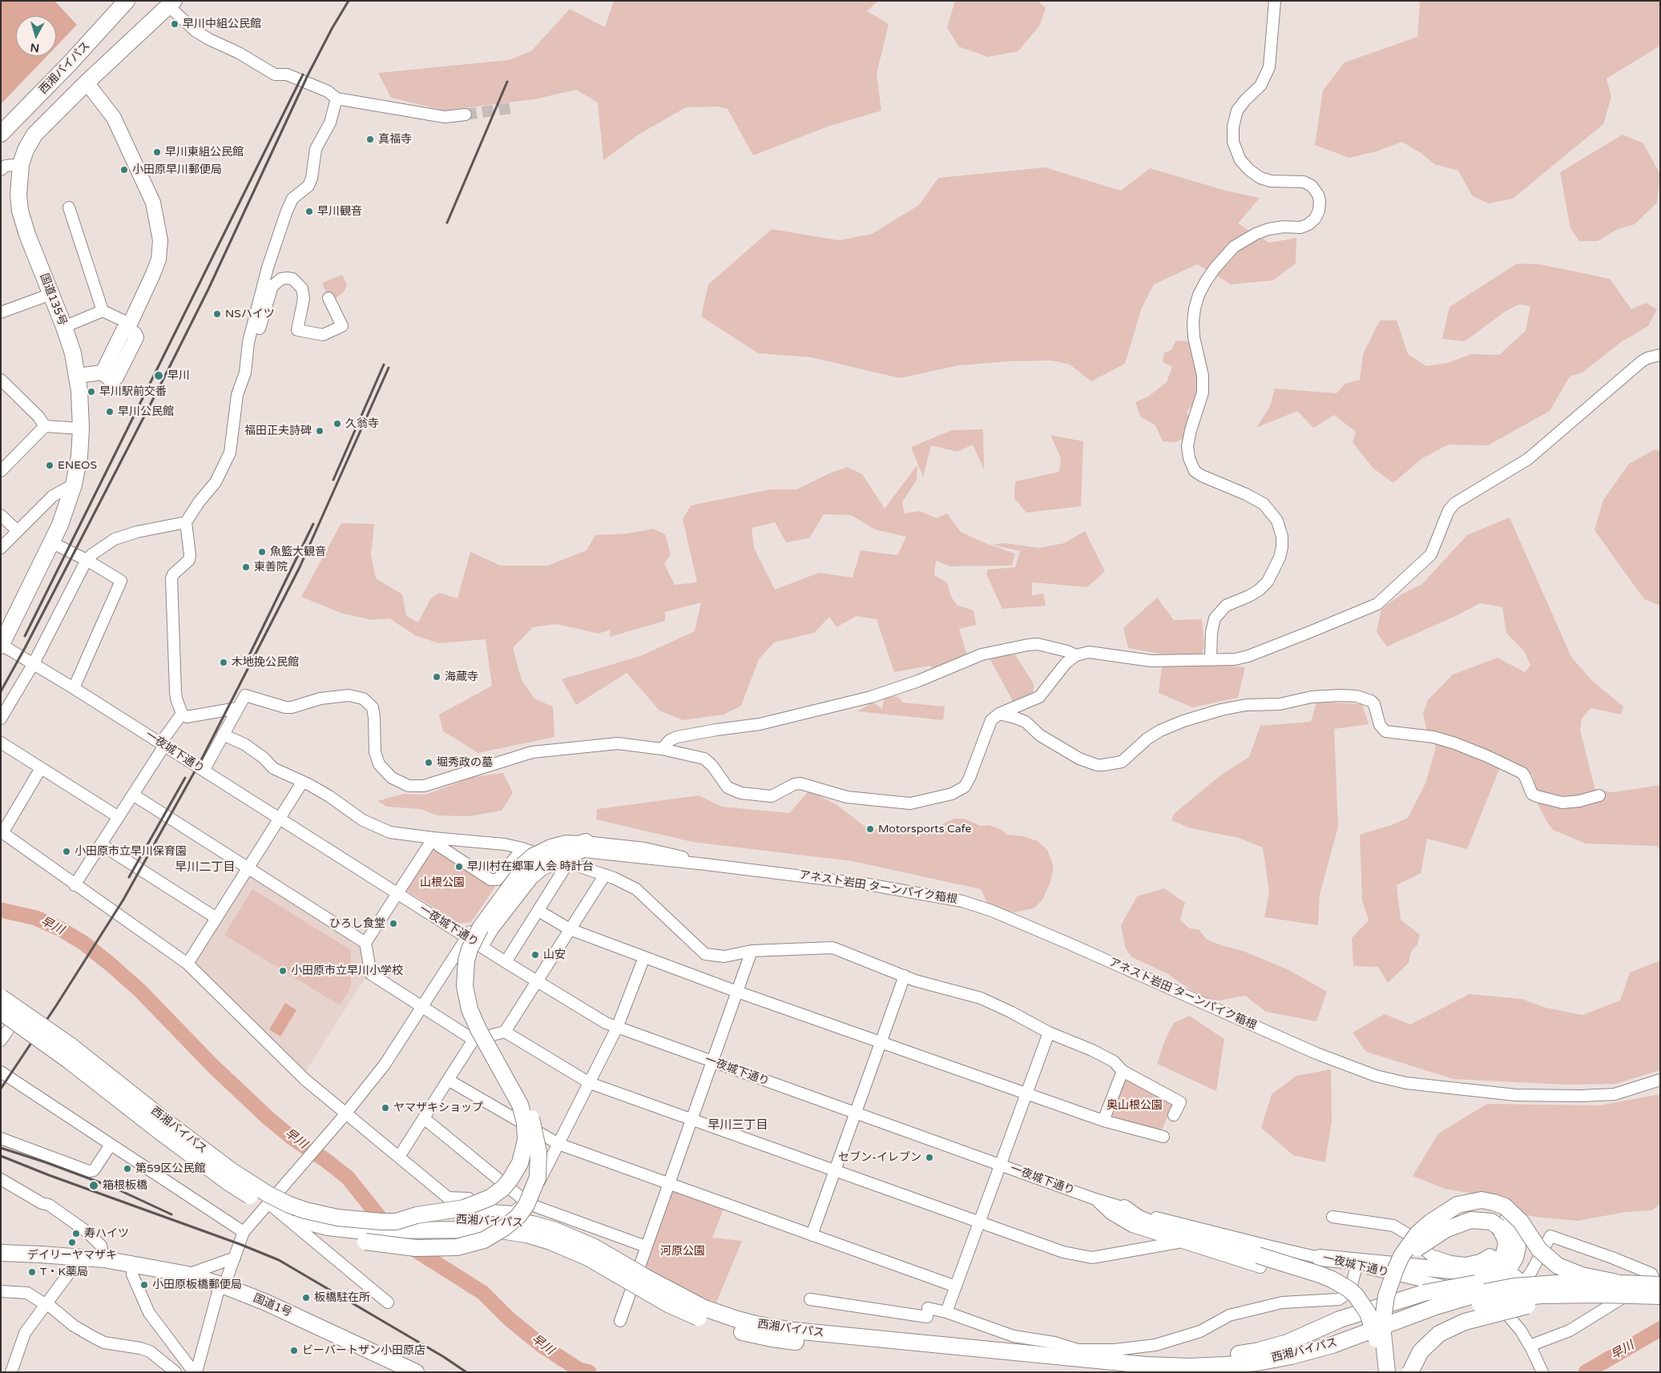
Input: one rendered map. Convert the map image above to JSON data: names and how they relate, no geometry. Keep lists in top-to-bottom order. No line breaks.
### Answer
{"streets":{"highway":["西湘バイパス","国道135号","国道1号"],"street":["一夜城下通り","アネスト岩田 ターンパイク箱根"]},"crossings":[["国道135号","一夜城下通り"]],"districts":["早川二丁目","早川三丁目"],"water":["早川"],"parks":["山根公園","奥山根公園","河原公園"],"places":["早川中組公民館","真福寺","早川東組公民館","小田原早川郵便局","早川観音","NSハイツ","早川","早川駅前交番","早川公民館","久翁寺","福田正夫詩碑","ENEOS","魚籃大観音","東善院","木地挽公民館","海蔵寺","堀秀政の墓","Motorsports Cafe","小田原市立早川保育園","早川村在郷軍人会 時計台","ひろし食堂","山安","小田原市立早川小学校","ヤマザキショップ","セブン-イレブン","第59区公民館","箱根板橋","寿ハイツ","デイリーヤマザキ","T・K薬局","小田原板橋郵便局","板橋駐在所","ビーバートザン小田原店"],"north":"bottom"}
